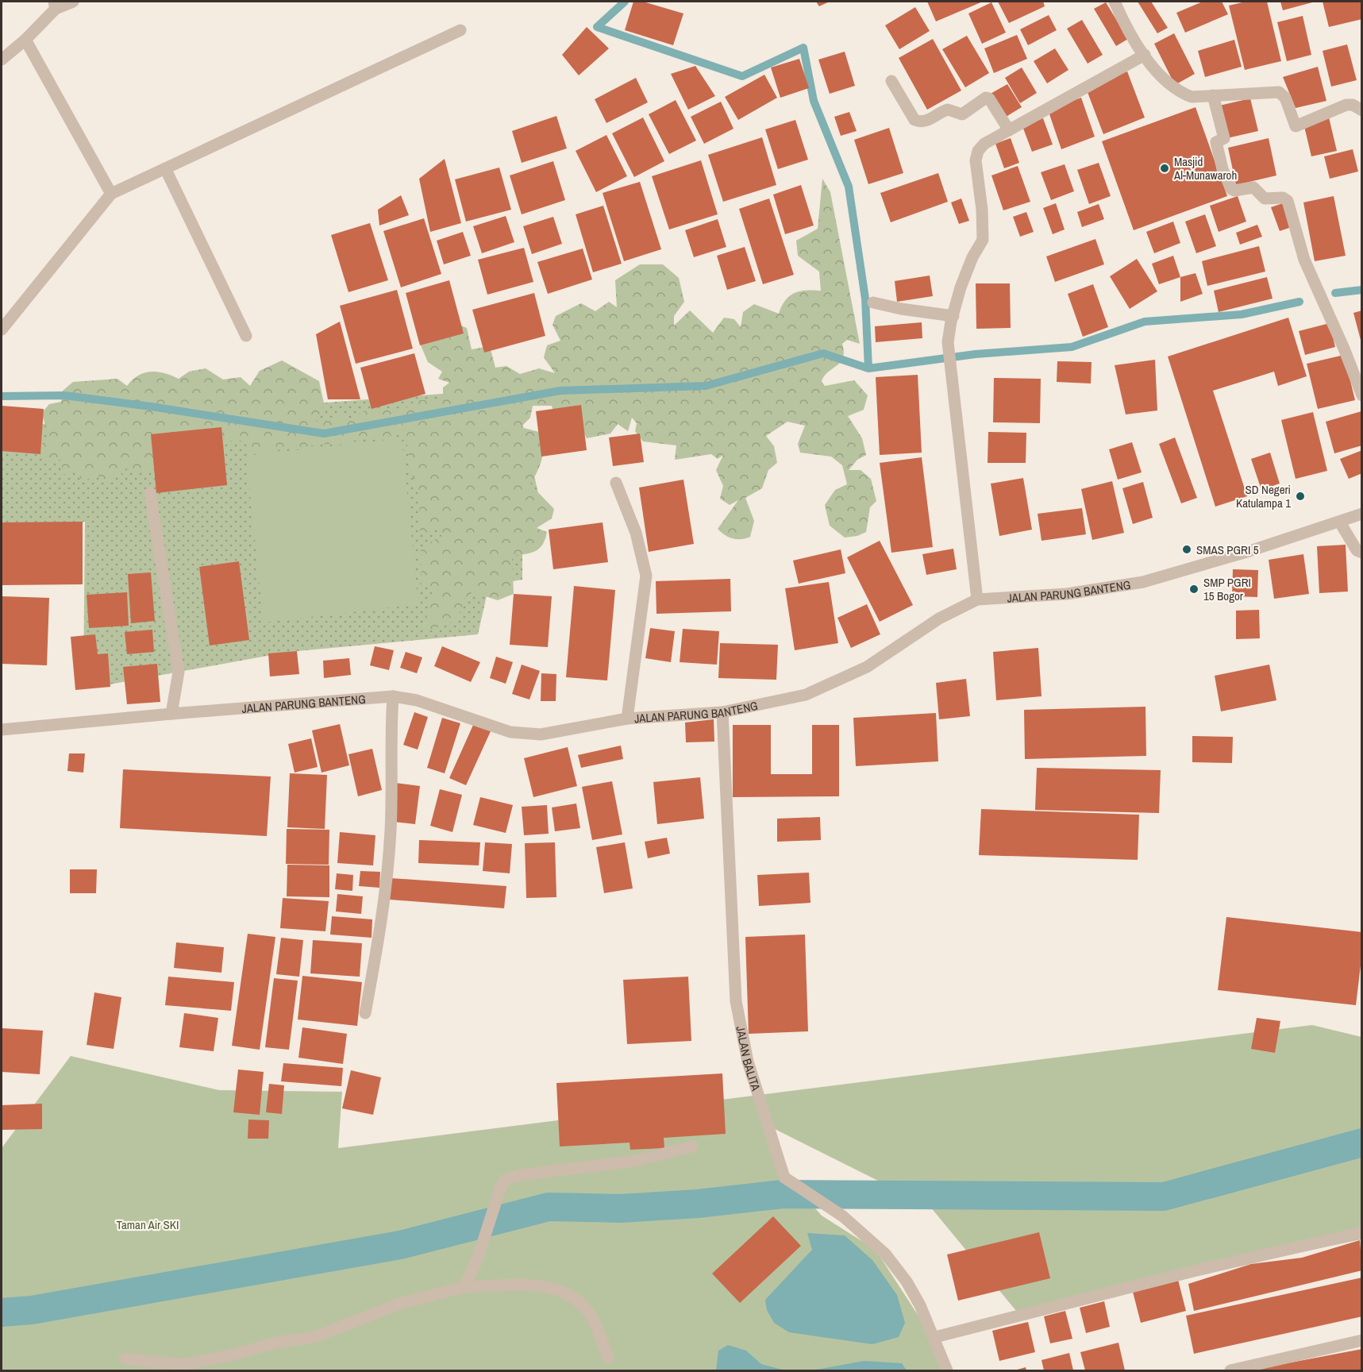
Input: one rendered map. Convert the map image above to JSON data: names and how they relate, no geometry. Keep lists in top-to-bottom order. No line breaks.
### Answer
{"streets":{"street":["JALAN PARUNG BANTENG","JALAN BALITA"]},"crossings":[["JALAN PARUNG BANTENG","JALAN BALITA"]],"parks":["Taman Air SKI"],"places":["Masjid Al-Munawaroh","SD Negeri Katulampa 1","SMAS PGRI 5","SMP PGRI 15 Bogor"]}
